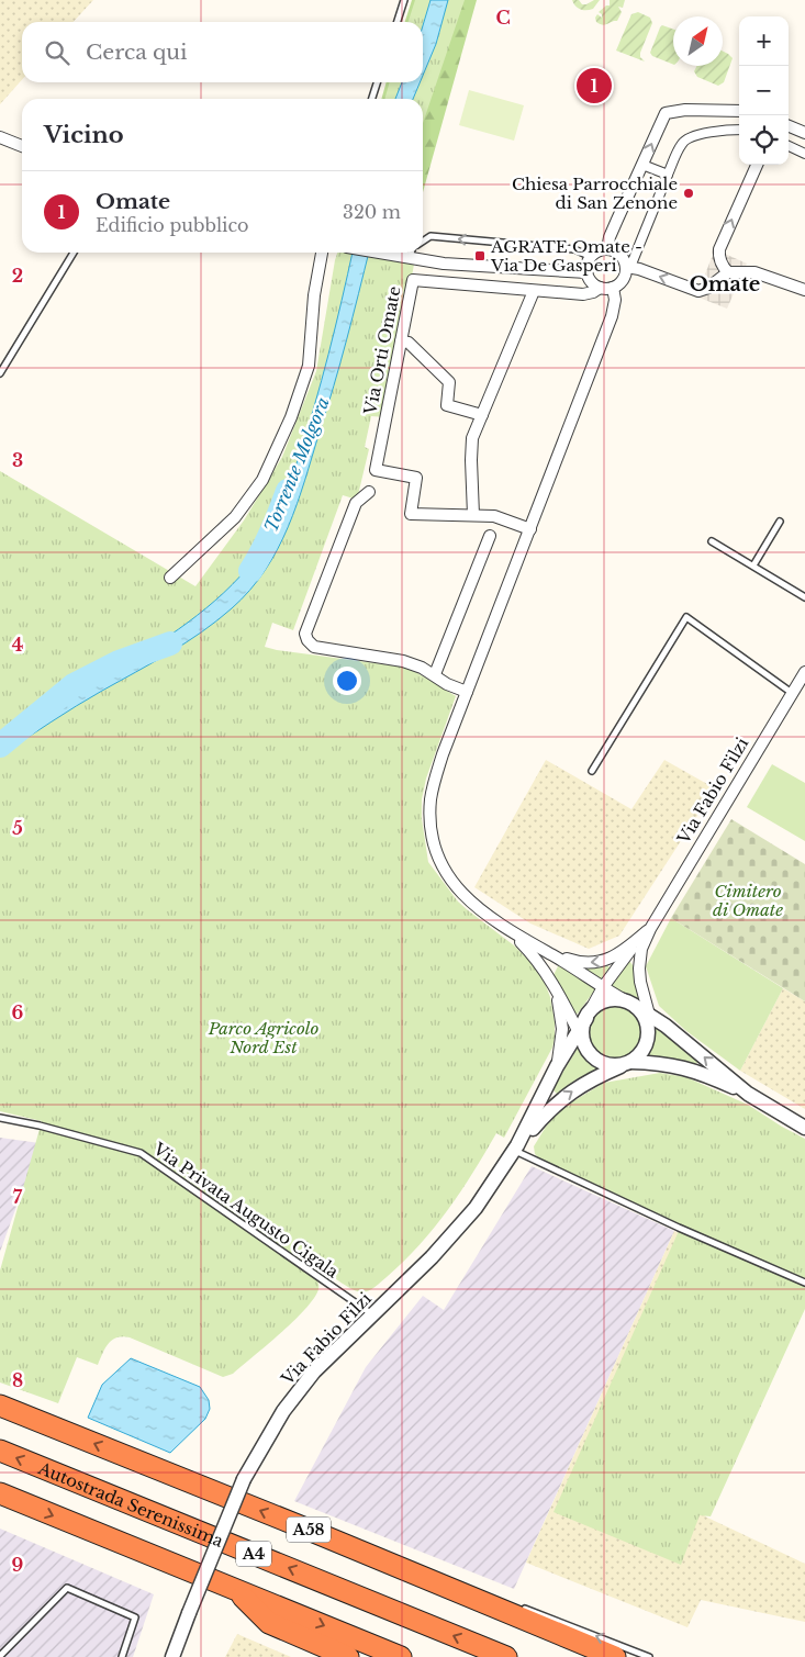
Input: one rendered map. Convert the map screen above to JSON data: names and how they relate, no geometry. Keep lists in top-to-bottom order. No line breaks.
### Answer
{"streets":{"highway":["Autostrada Serenissima","A58","A4"],"street":["Via Orti Omate","Via Fabio Filzi"],"lane":["Via Privata Augusto Cigala"]},"crossings":[["Via Fabio Filzi","Via Privata Augusto Cigala"]],"districts":["Omate"],"water":["Torrente Molgora"],"parks":["Cimitero di Omate","Parco Agricolo Nord Est"],"places":{"other":["Chiesa Parrocchiale di San Zenone"],"transit":["AGRATE Omate - Via De Gasperi"]},"north":"top right","page":{"map_buttons":["+","−"],"search":"Cerca qui","pins":"1","heading":"Vicino","list":[{"mark":"1","name":"Omate","note":"Edificio pubblico","value":"320 m"}]},"grid":{"columns":["C"],"rows":["2","3","4","5","6","7","8","9"]}}
